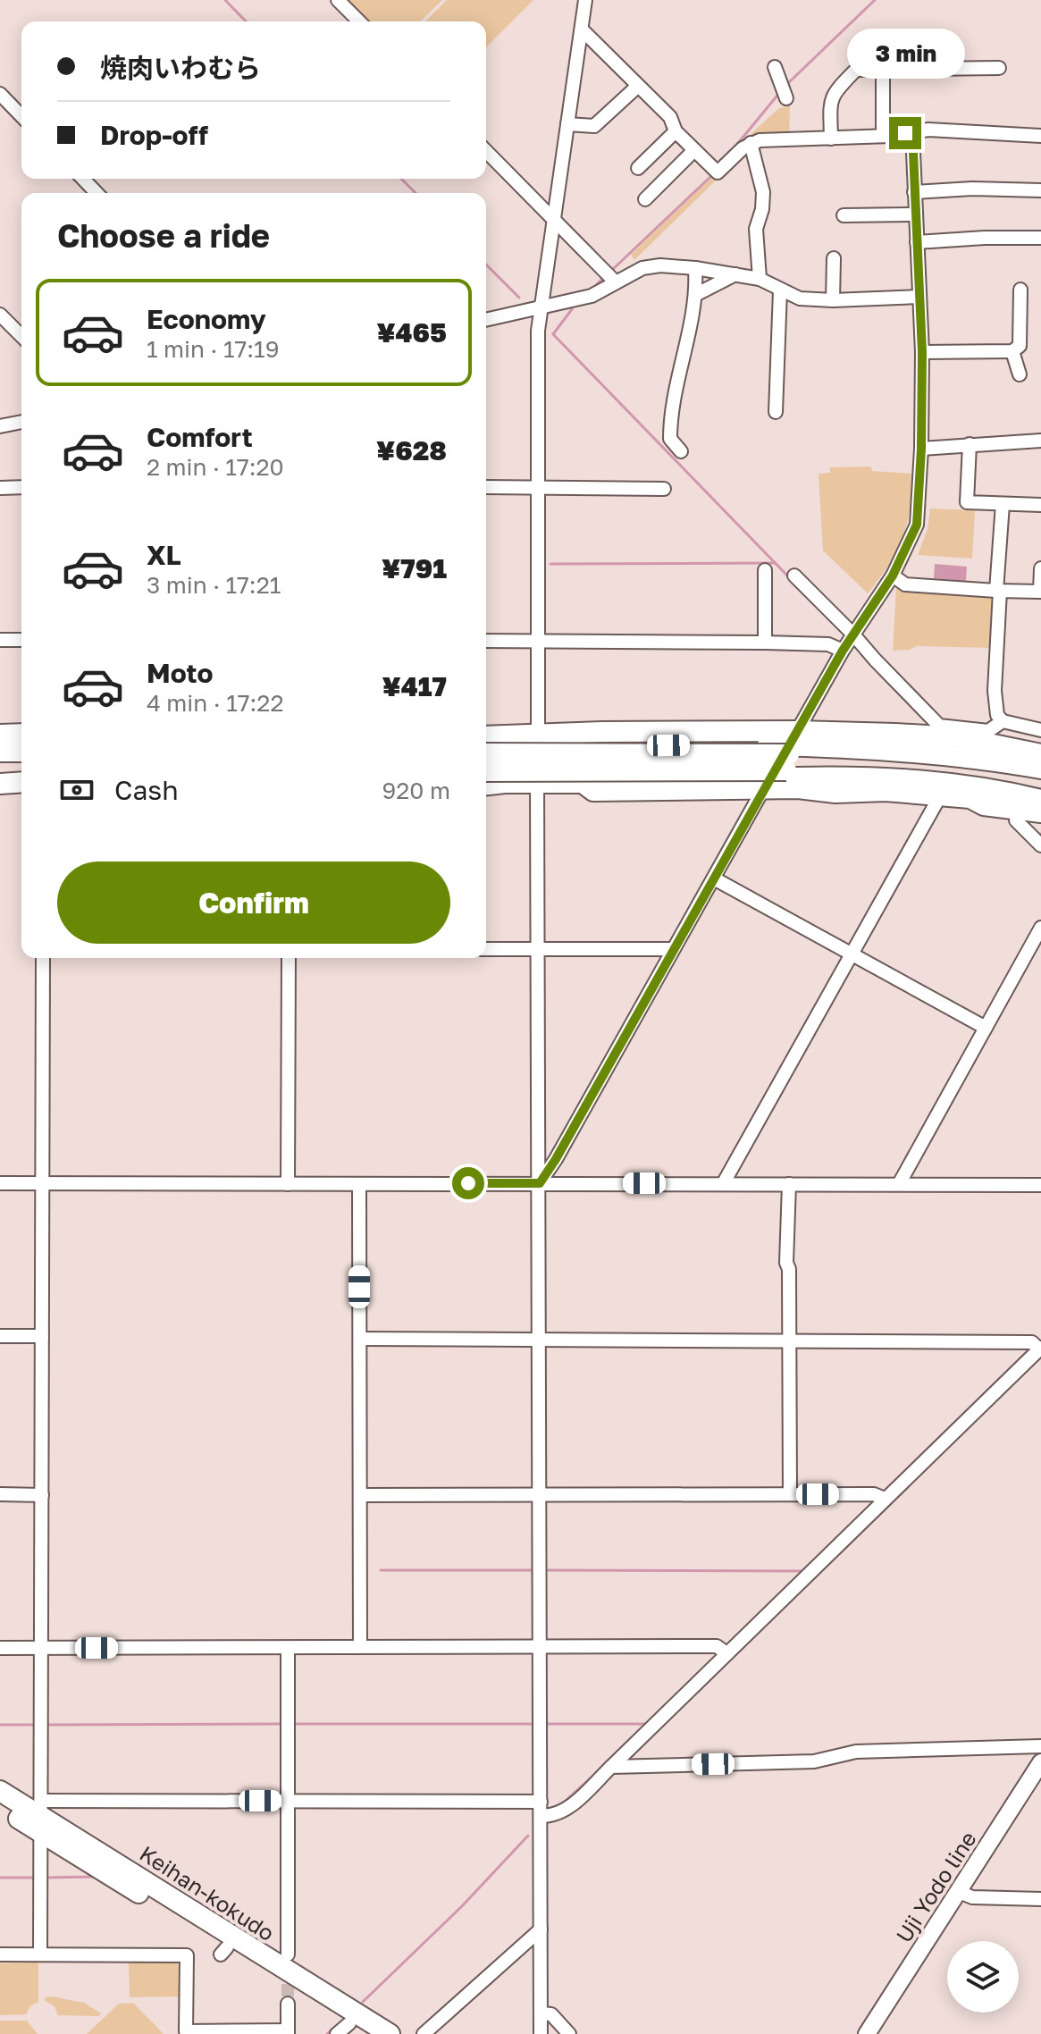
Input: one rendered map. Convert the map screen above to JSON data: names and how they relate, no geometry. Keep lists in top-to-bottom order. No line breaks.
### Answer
{"streets":{"highway":["Keihan-kokudo"],"main road":["Uji Yodo line"]},"page":{"banner":["焼肉いわむら","Drop-off"],"bubble":"3 min","heading":"Choose a ride","list":[{"name":"Economy","note":"1 min · 17:19","value":"¥465"},{"name":"Comfort","note":"2 min · 17:20","value":"¥628"},{"name":"XL","note":"3 min · 17:21","value":"¥791"},{"name":"Moto","note":"4 min · 17:22","value":"¥417"}],"pay":["Cash","920 m"],"buttons":"Confirm"}}
